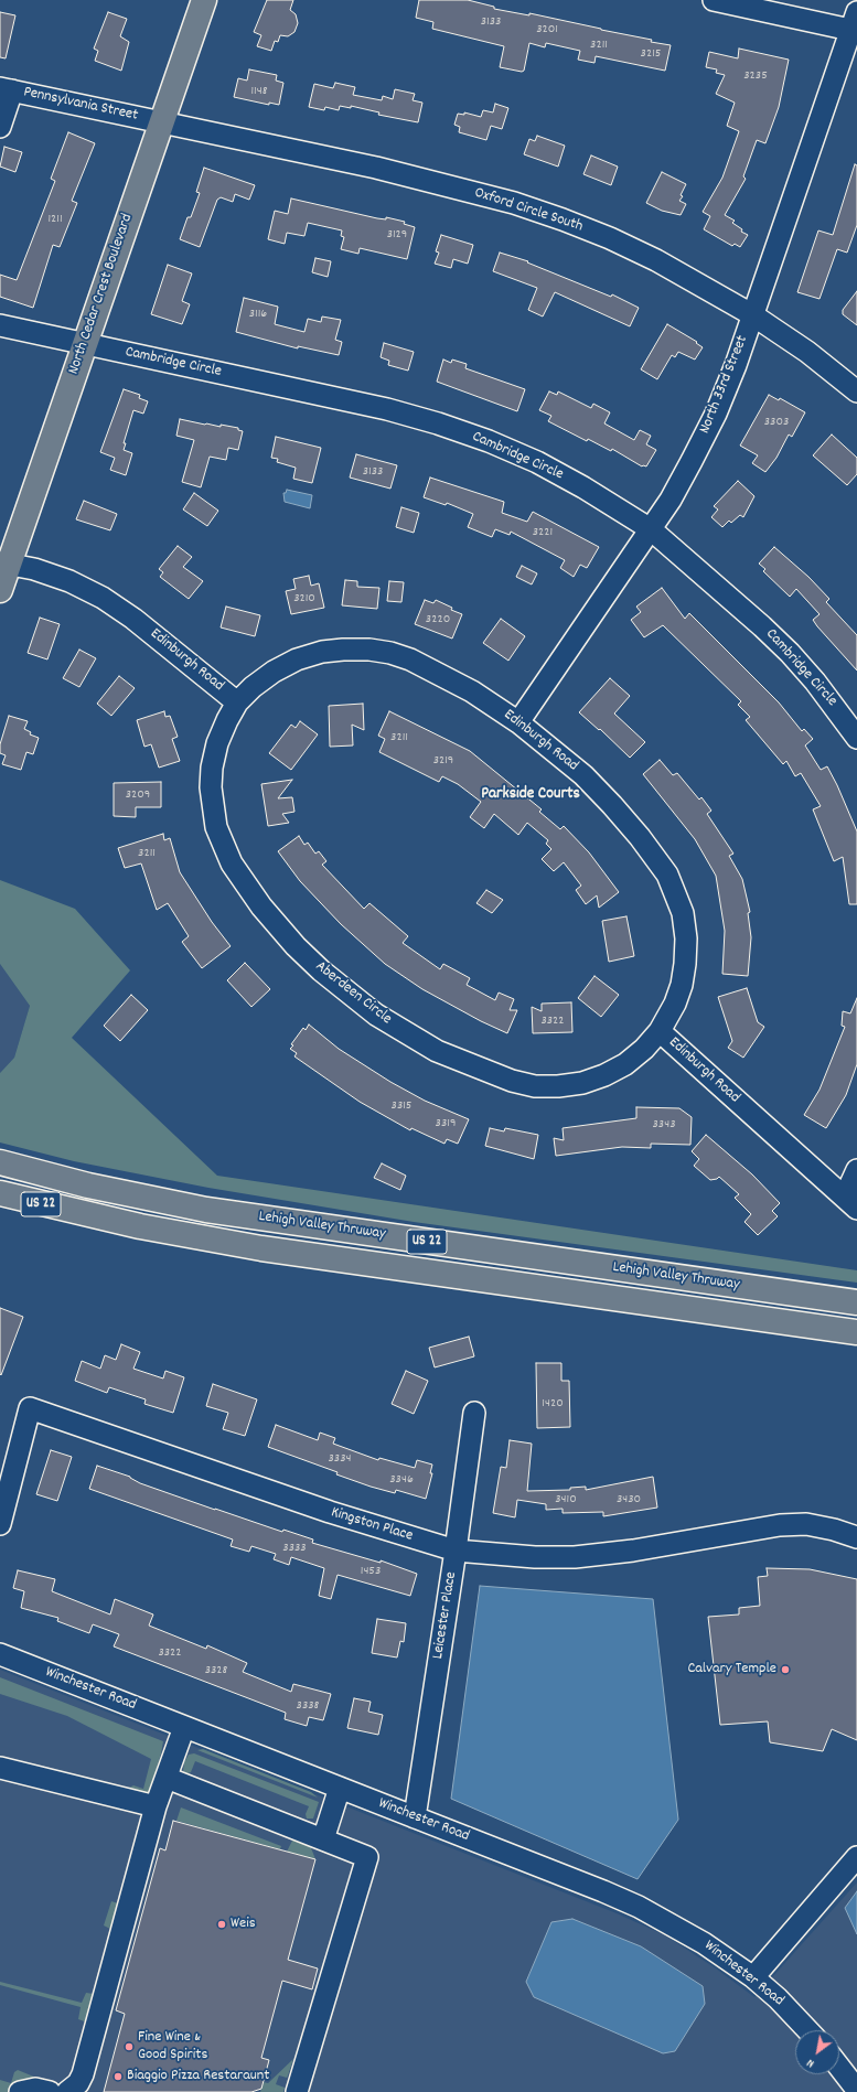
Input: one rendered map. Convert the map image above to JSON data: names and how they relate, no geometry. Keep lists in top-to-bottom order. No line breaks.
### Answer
{"streets":{"main road":["North Cedar Crest Boulevard","US 22","Lehigh Valley Thruway"],"street":["Pennsylvania Street","Oxford Circle South","Cambridge Circle","North 33rd Street","Edinburgh Road","Aberdeen Circle","Kingston Place","Leicester Place","Winchester Road"]},"crossings":[["Pennsylvania Street","Oxford Circle South"],["Pennsylvania Street","North Cedar Crest Boulevard"],["Oxford Circle South","North Cedar Crest Boulevard"],["Oxford Circle South","North 33rd Street"],["North Cedar Crest Boulevard","Cambridge Circle"],["North Cedar Crest Boulevard","Edinburgh Road"],["Cambridge Circle","North 33rd Street"],["North 33rd Street","Edinburgh Road"],["Edinburgh Road","Aberdeen Circle"],["Kingston Place","Leicester Place"],["Leicester Place","Winchester Road"]],"districts":["Parkside Courts"],"places":["Calvary Temple","Weis","Fine Wine & Good Spirits","Biaggio Pizza Restaraunt"],"house_numbers":["3133","3201","3211","3215","3235","1148","1211","3129","3116","3303","3133","3221","3210","3220","3211","3219","3209","3211","3322","3315","3319","3343","1420","3334","3346","3410","3430","3333","1453","3322","3328","3338"],"north":"bottom left"}
